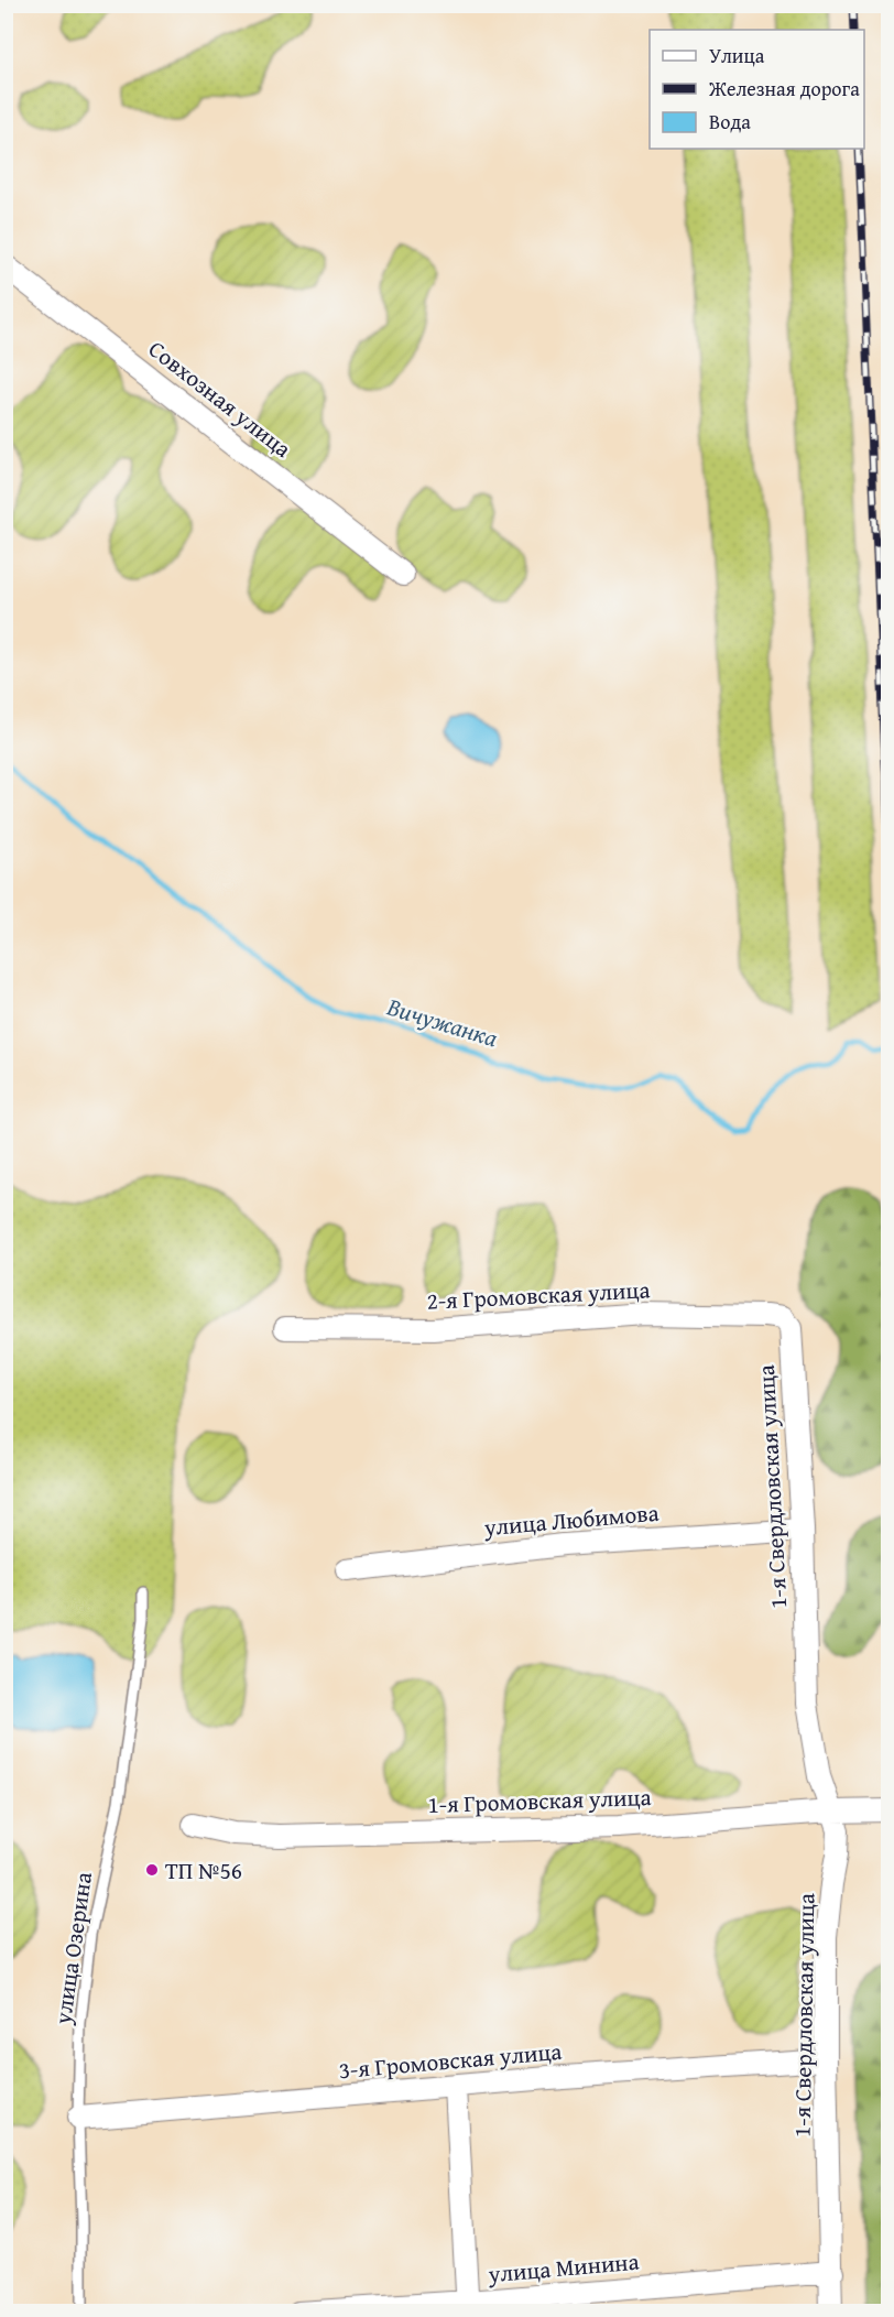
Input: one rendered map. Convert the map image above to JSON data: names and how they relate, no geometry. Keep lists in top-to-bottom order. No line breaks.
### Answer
{"streets":{"street":["Совхозная улица","2-я Громовская улица","1-я Свердловская улица","улица Любимова","1-я Громовская улица","3-я Громовская улица","улица Минина"],"lane":["улица Озерина"]},"crossings":[["2-я Громовская улица","1-я Свердловская улица"],["1-я Свердловская улица","улица Любимова"],["1-я Свердловская улица","1-я Громовская улица"],["1-я Свердловская улица","3-я Громовская улица"],["1-я Свердловская улица","улица Минина"],["улица Озерина","3-я Громовская улица"]],"water":["Вичужанка"],"places":["ТП №56"],"legend":["Улица","Железная дорога","Вода"]}
